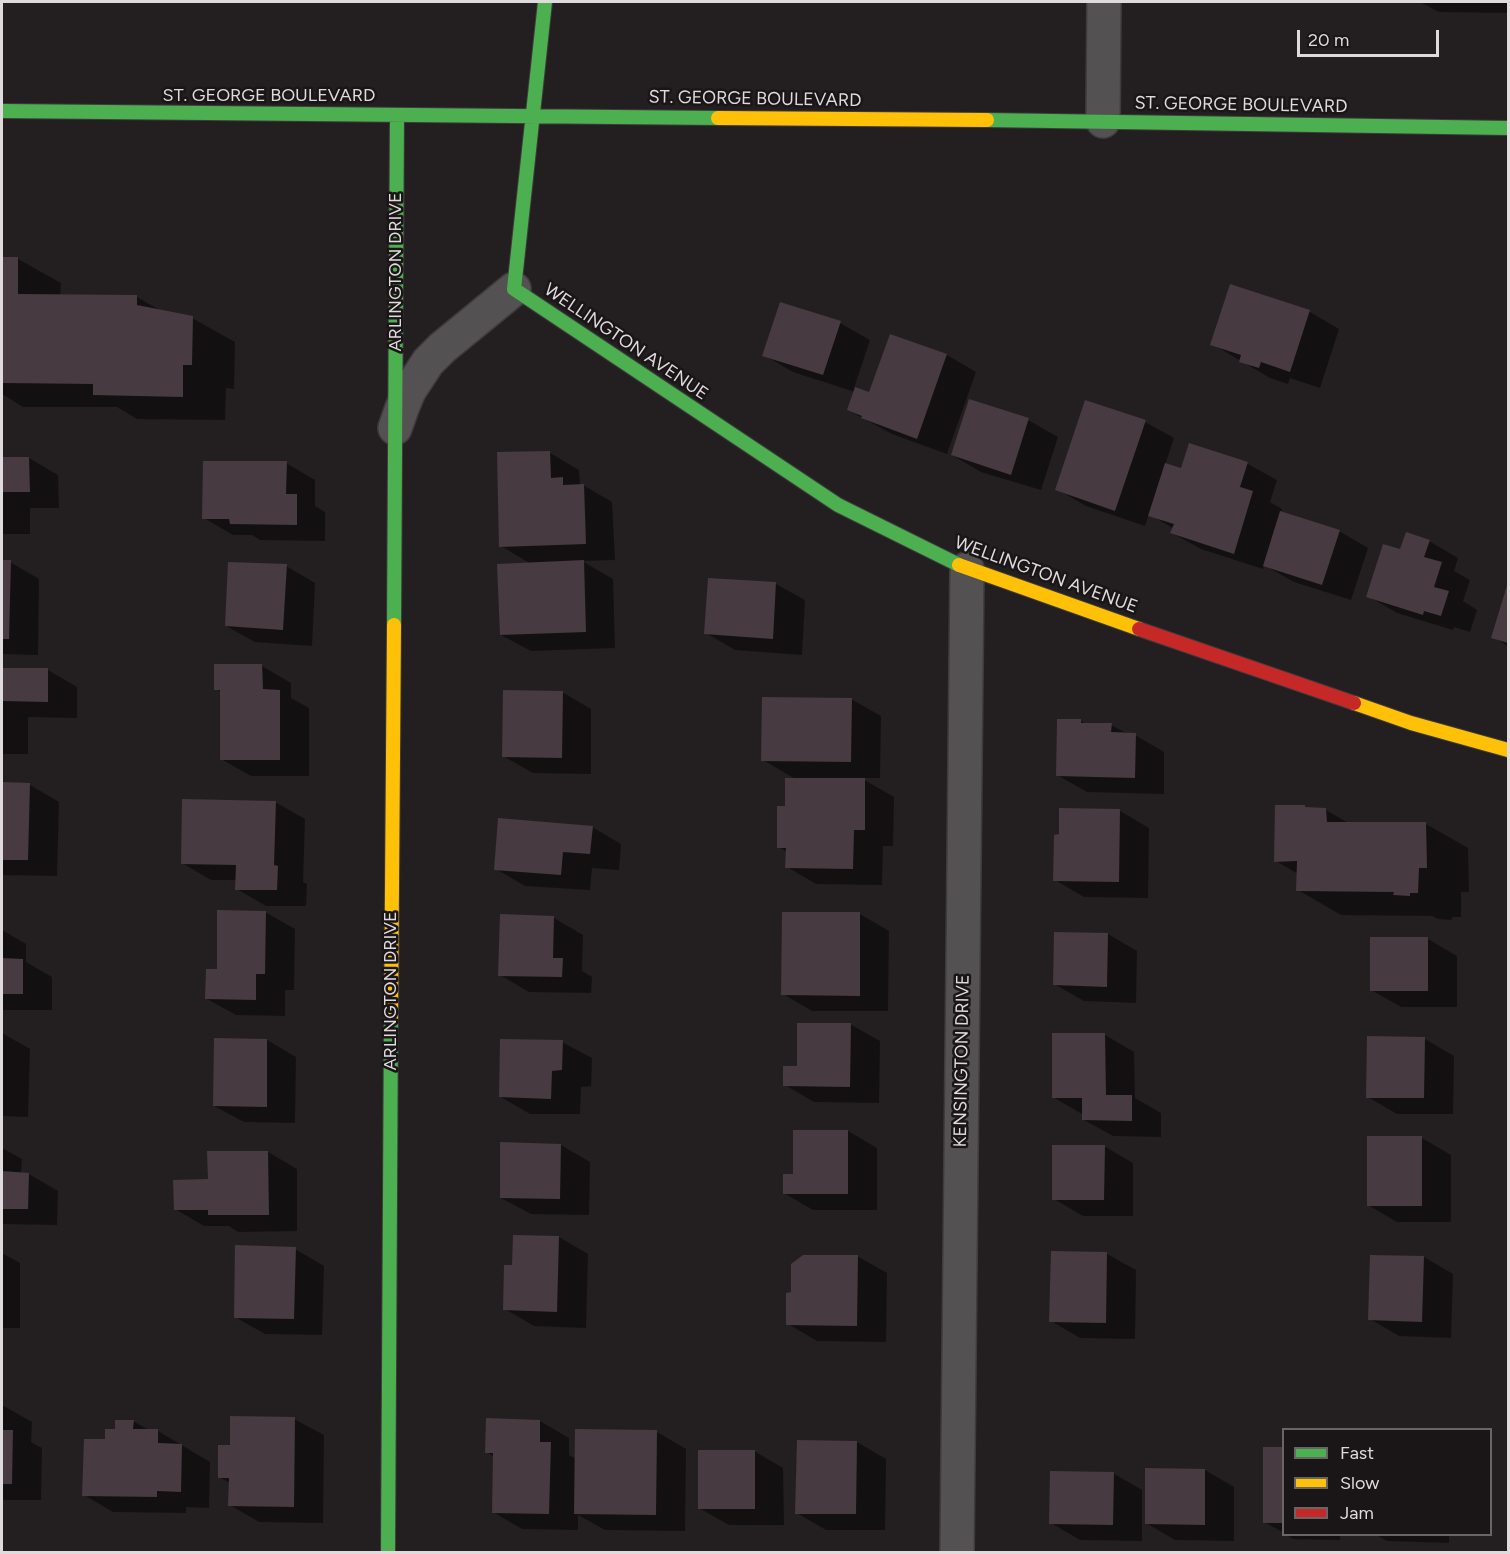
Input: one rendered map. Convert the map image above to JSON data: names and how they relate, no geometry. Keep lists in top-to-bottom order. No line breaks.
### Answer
{"streets":{"street":["ST. GEORGE BOULEVARD","ARLINGTON DRIVE","WELLINGTON AVENUE","KENSINGTON DRIVE"]},"crossings":[["ST. GEORGE BOULEVARD","ARLINGTON DRIVE"],["ARLINGTON DRIVE","WELLINGTON AVENUE"],["WELLINGTON AVENUE","KENSINGTON DRIVE"]],"legend":["Fast","Slow","Jam"],"scale_bar":"20 m"}
